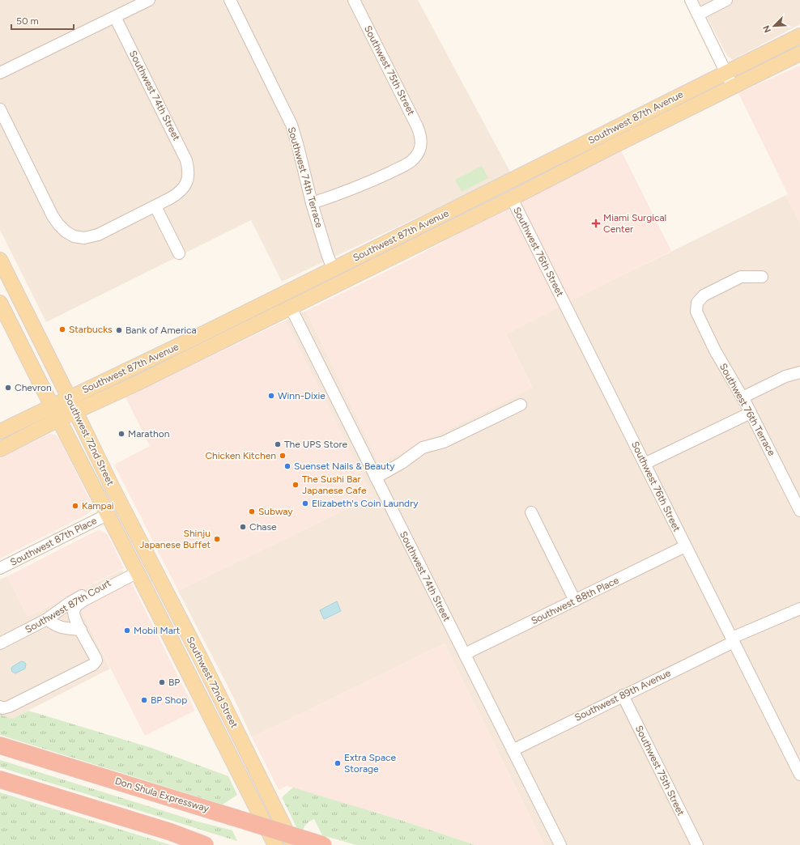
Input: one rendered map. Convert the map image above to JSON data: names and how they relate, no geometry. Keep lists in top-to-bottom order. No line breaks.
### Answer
{"streets":{"highway":["Don Shula Expressway"],"main road":["Southwest 87th Avenue","Southwest 72nd Street"],"street":["Southwest 75th Street","Southwest 74th Street","Southwest 74th Terrace","Southwest 76th Street","Southwest 76th Terrace","Southwest 87th Place","Southwest 88th Place","Southwest 87th Court","Southwest 89th Avenue"]},"crossings":[["Southwest 75th Street","Southwest 74th Terrace"],["Southwest 75th Street","Southwest 89th Avenue"],["Southwest 74th Street","Southwest 87th Avenue"],["Southwest 74th Street","Southwest 88th Place"],["Southwest 74th Street","Southwest 89th Avenue"],["Southwest 87th Avenue","Southwest 74th Terrace"],["Southwest 87th Avenue","Southwest 76th Street"],["Southwest 87th Avenue","Southwest 72nd Street"],["Southwest 76th Street","Southwest 88th Place"],["Southwest 76th Street","Southwest 89th Avenue"],["Southwest 72nd Street","Southwest 87th Place"],["Southwest 72nd Street","Southwest 87th Court"]],"places":{"health":["Miami Surgical Center"],"other":["Starbucks","Bank of America","Chevron","Winn-Dixie","Marathon","The UPS Store","Chicken Kitchen","Suenset Nails & Beauty","The Sushi Bar Japanese Cafe","Elizabeth's Coin Laundry","Kampai","Subway","Chase","Shinju Japanese Buffet","Mobil Mart","BP","BP Shop","Extra Space Storage"]},"scale_bar":"50 m","north":"bottom left"}
